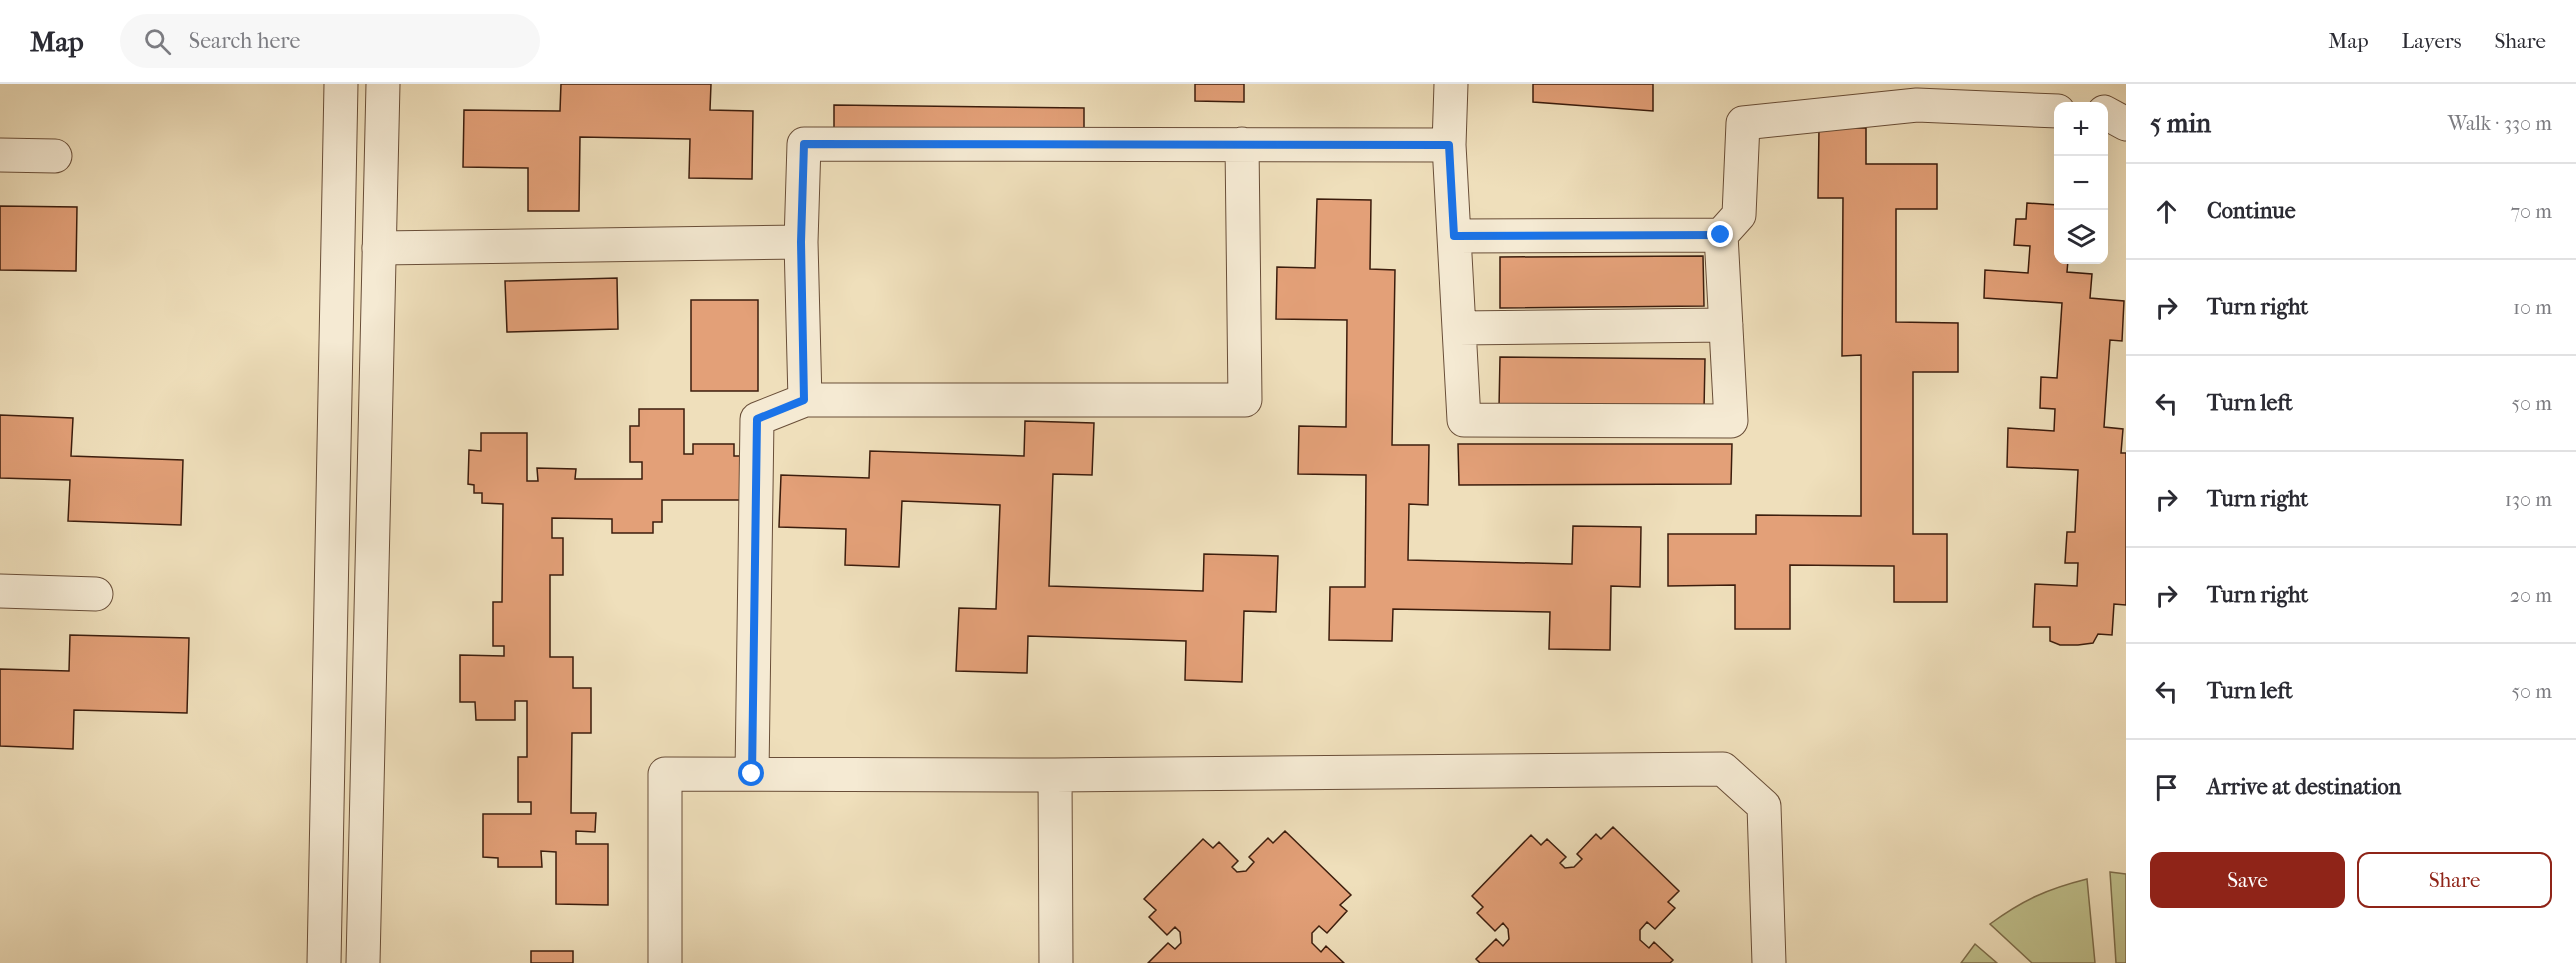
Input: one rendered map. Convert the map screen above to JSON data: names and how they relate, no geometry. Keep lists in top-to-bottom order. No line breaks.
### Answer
{"page":{"header":"Map","search":"Search here","nav":["Map","Layers","Share"],"heading":["5 min","Walk · 330 m"],"map_buttons":["+","−"],"list":[["Continue","70 m"],["Turn right","10 m"],["Turn left","50 m"],["Turn right","130 m"],["Turn right","20 m"],["Turn left","50 m"],"Arrive at destination"],"buttons":["Save","Share"]}}
